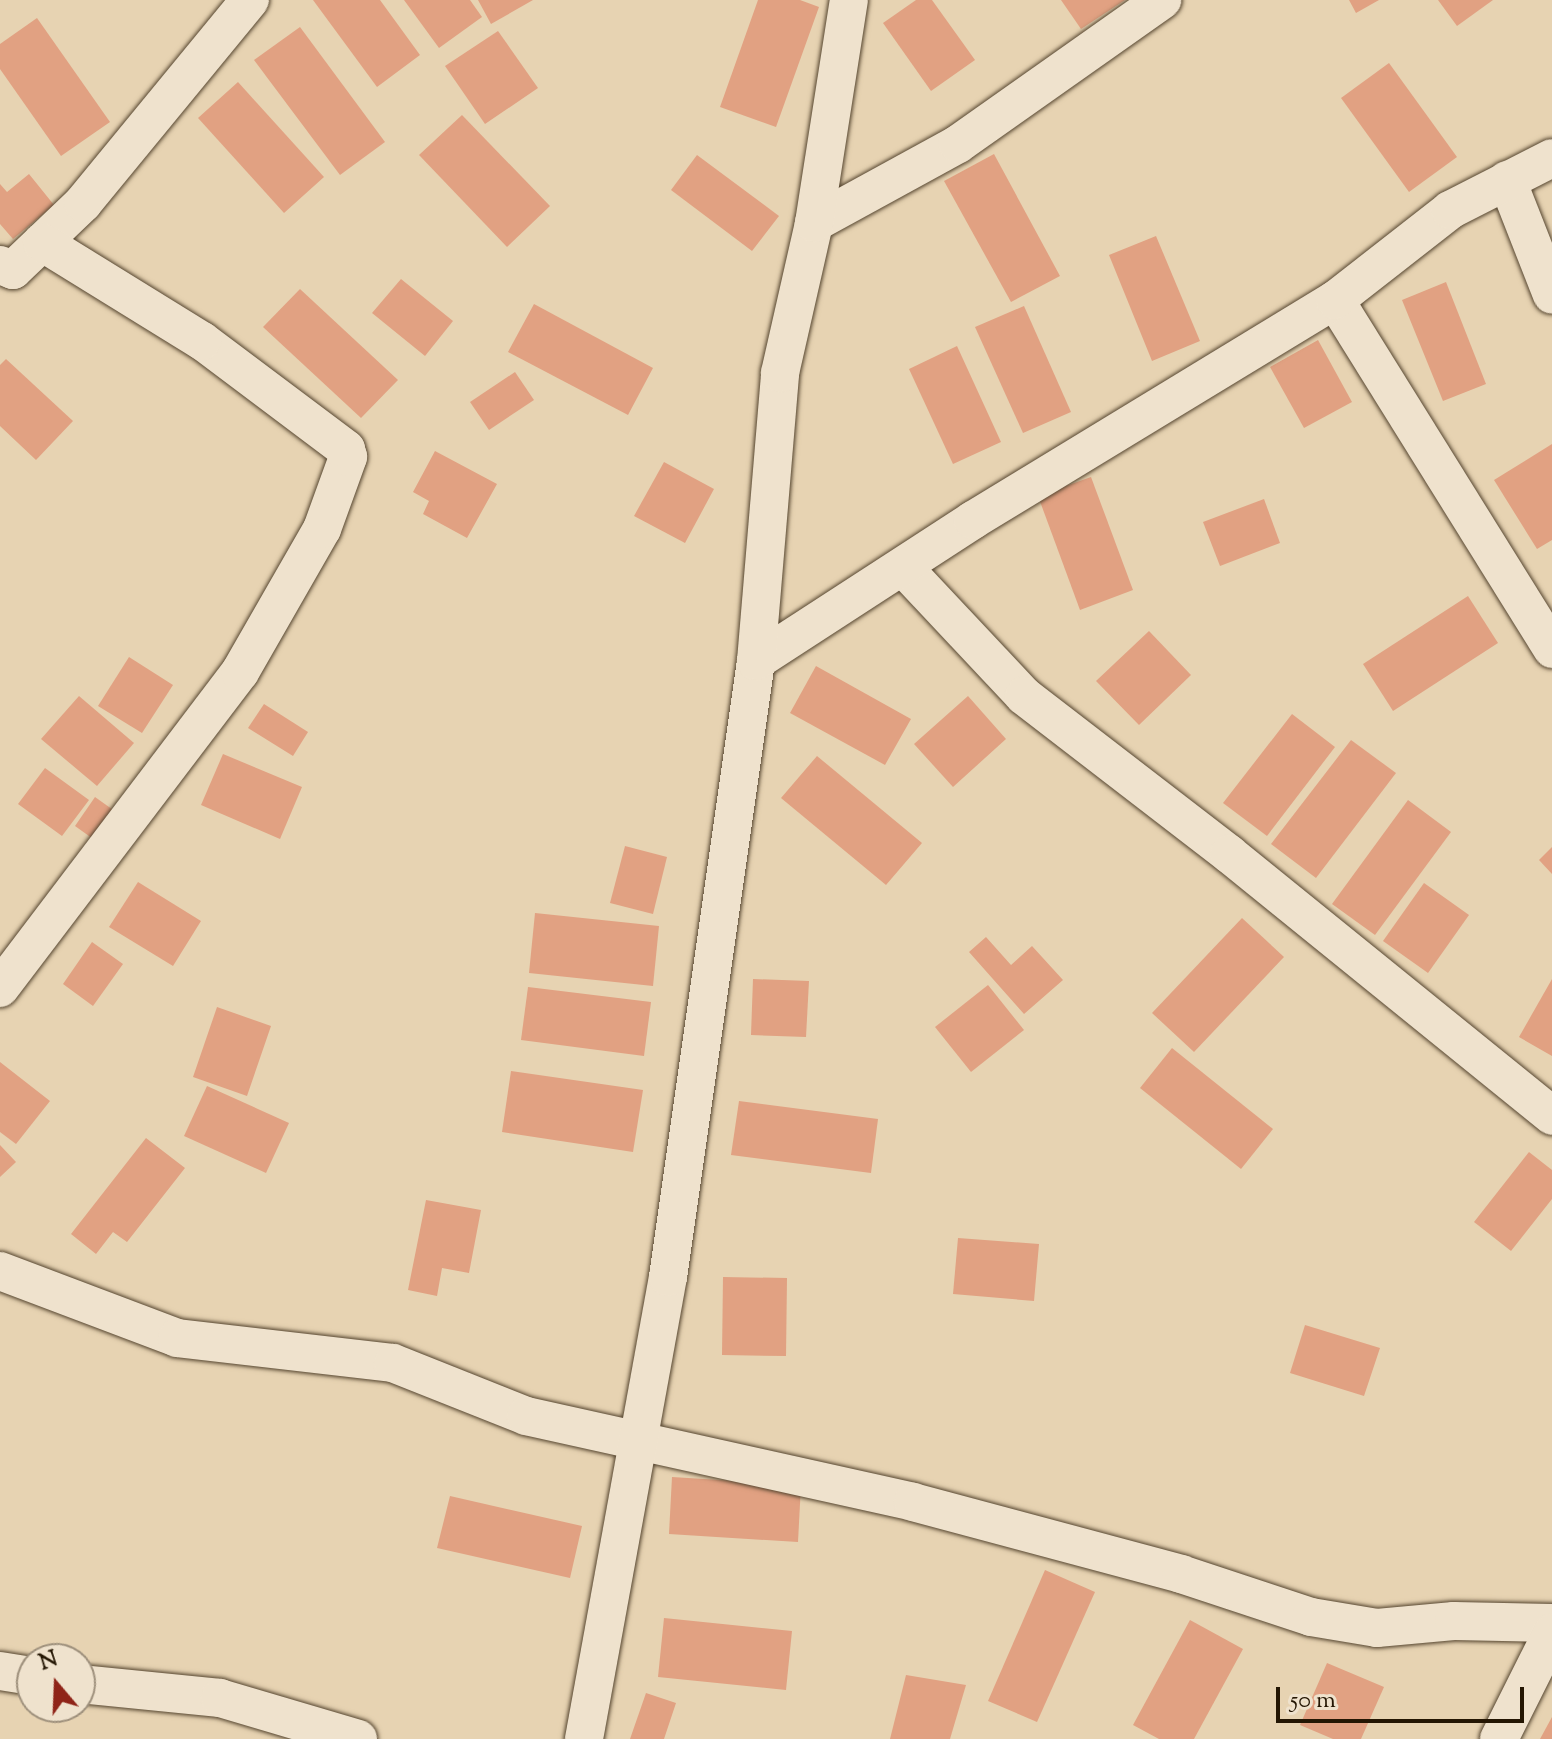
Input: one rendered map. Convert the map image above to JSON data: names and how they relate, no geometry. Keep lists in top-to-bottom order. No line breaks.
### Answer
{"scale_bar":"50 m","north":"top"}
